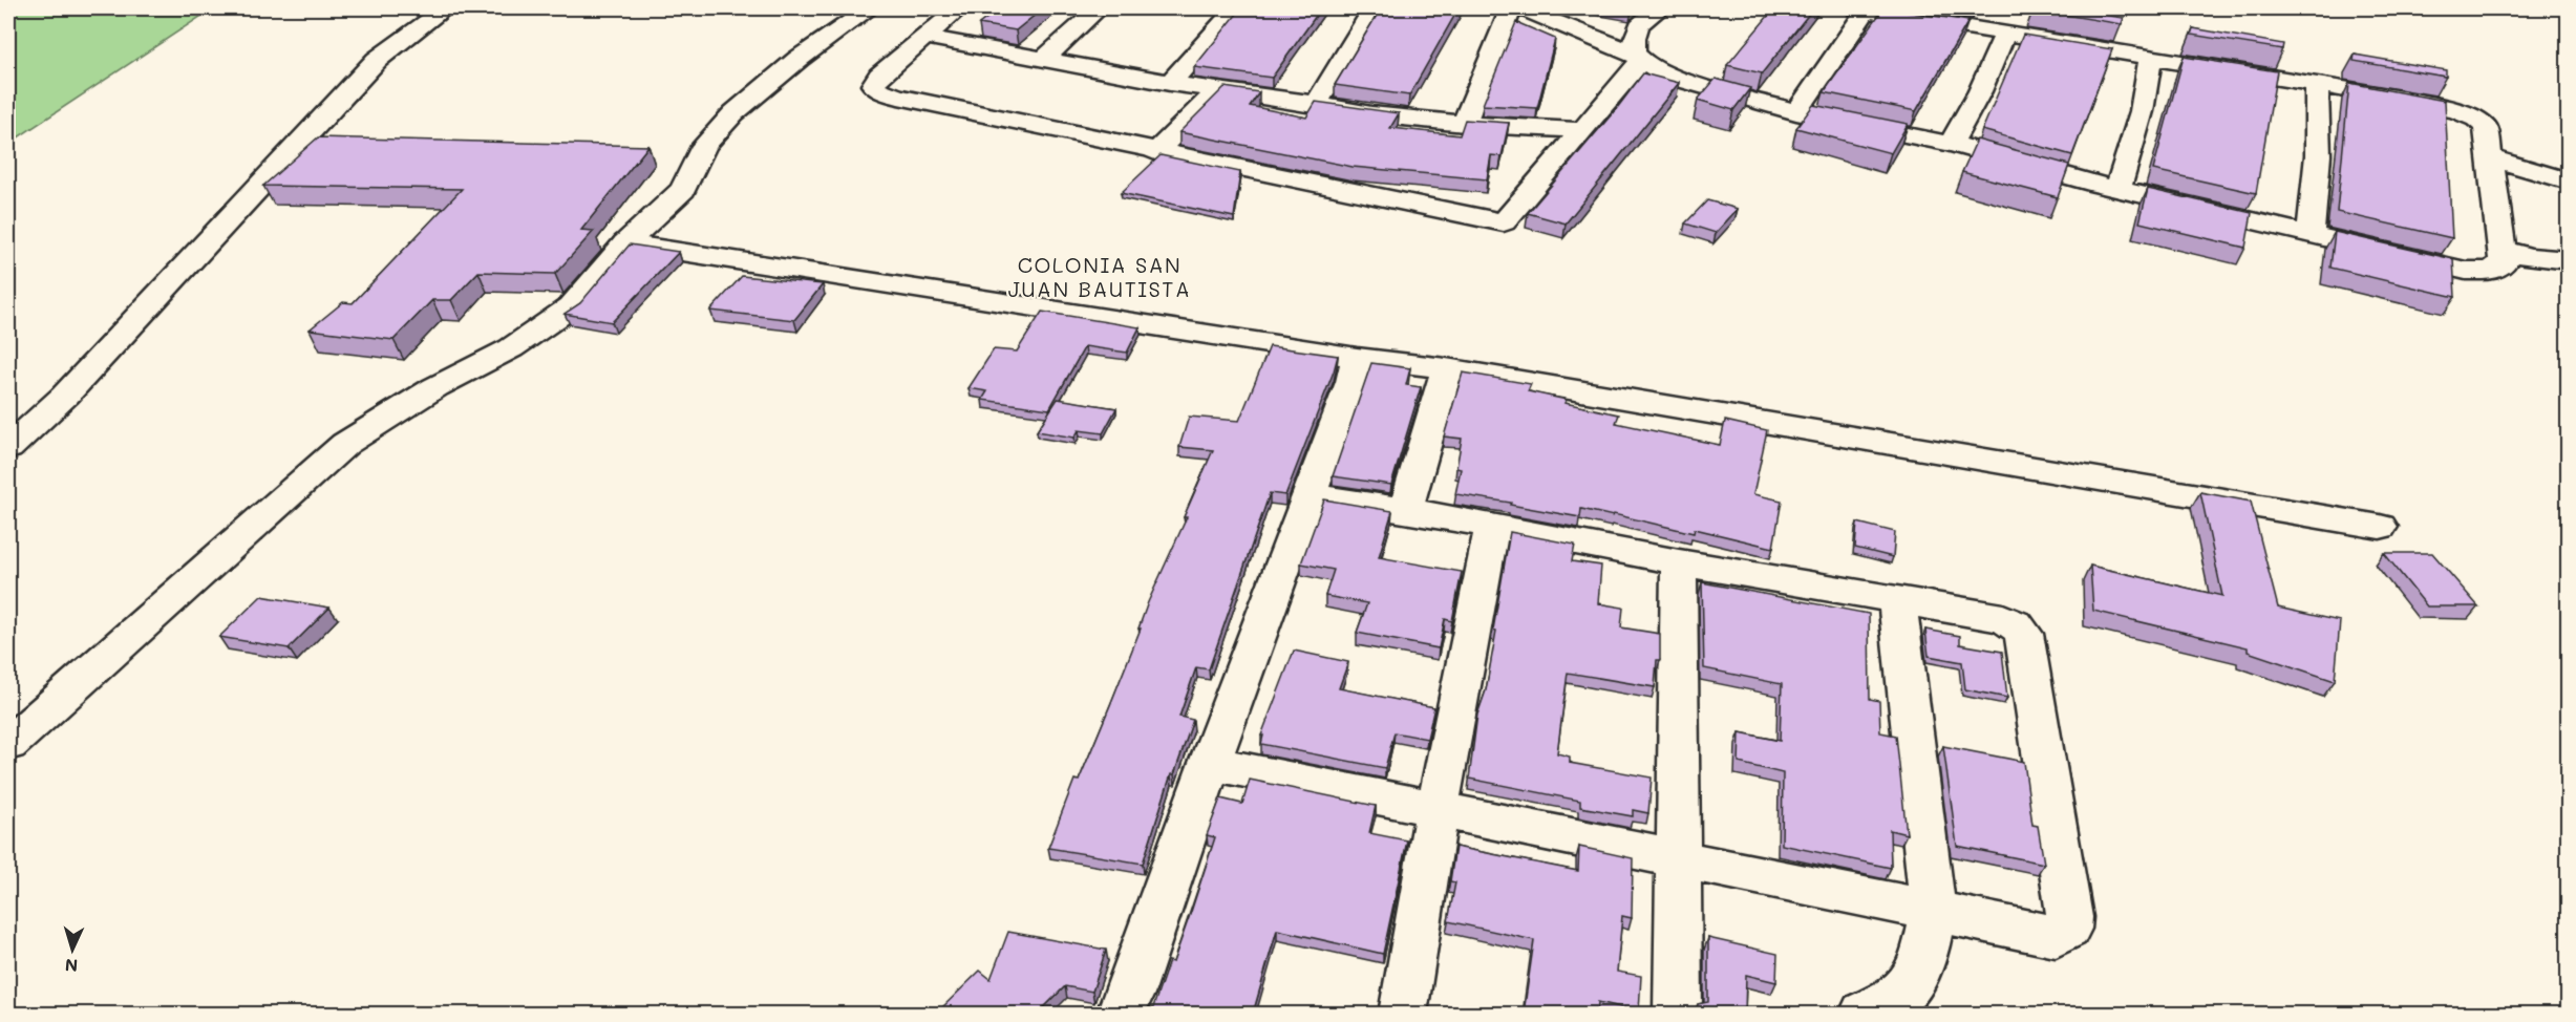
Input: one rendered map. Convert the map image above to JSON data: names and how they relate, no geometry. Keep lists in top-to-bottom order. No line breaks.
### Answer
{"districts":["COLONIA SAN JUAN BAUTISTA"],"north":"bottom"}
